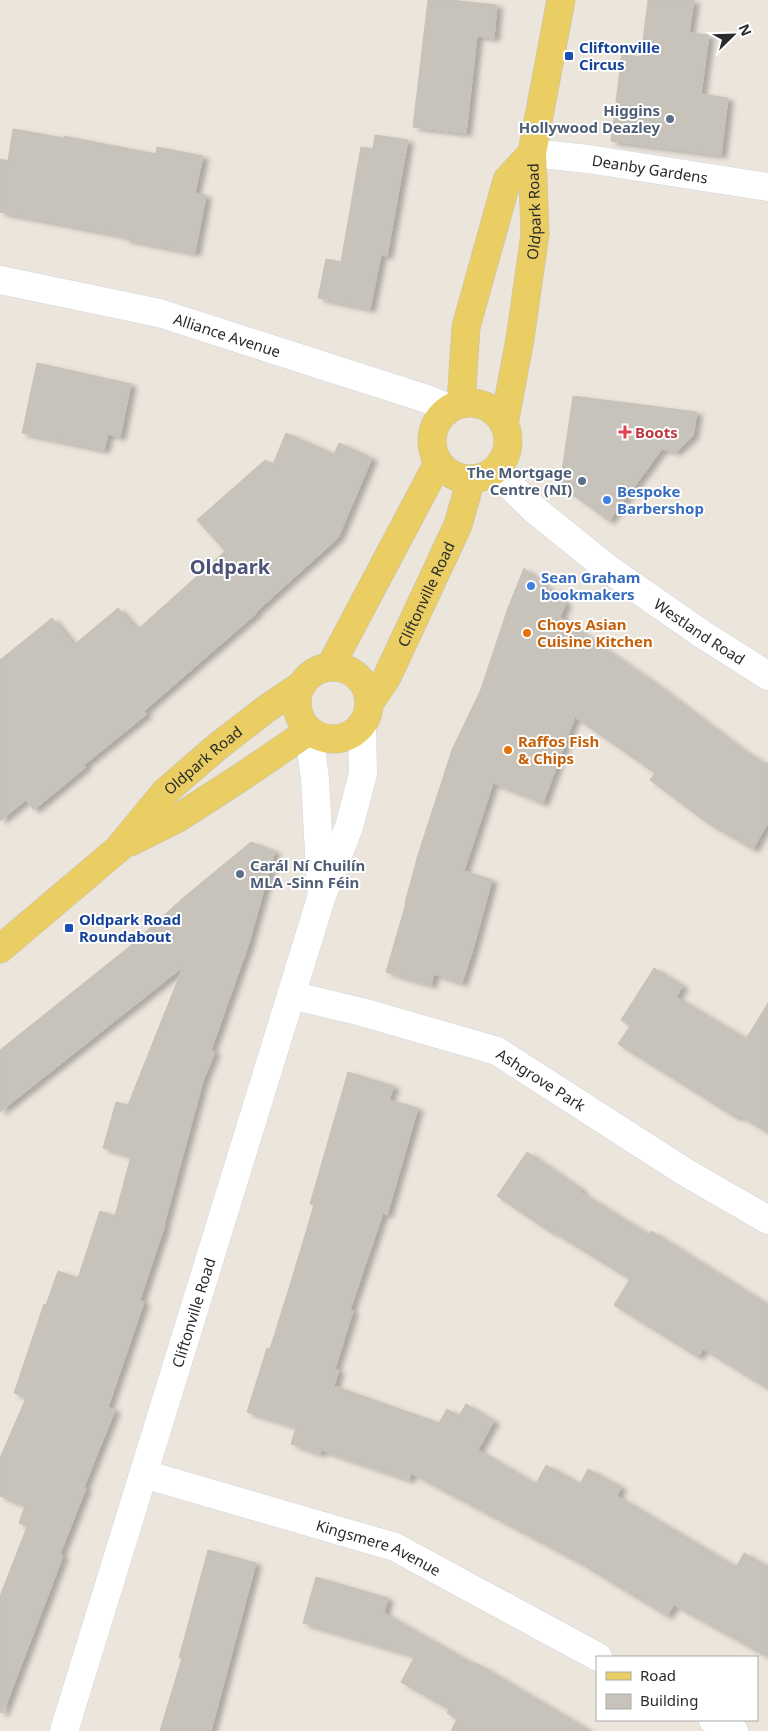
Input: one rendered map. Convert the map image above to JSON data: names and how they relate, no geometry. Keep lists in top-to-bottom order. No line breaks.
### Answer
{"streets":{"main road":["Oldpark Road","Cliftonville Road"],"street":["Deanby Gardens","Alliance Avenue","Westland Road","Ashgrove Park","Kingsmere Avenue"]},"crossings":[["Deanby Gardens","Oldpark Road"],["Oldpark Road","Alliance Avenue"],["Oldpark Road","Cliftonville Road"],["Oldpark Road","Westland Road"],["Alliance Avenue","Cliftonville Road"],["Alliance Avenue","Westland Road"],["Cliftonville Road","Westland Road"],["Cliftonville Road","Ashgrove Park"],["Cliftonville Road","Kingsmere Avenue"]],"districts":["Oldpark"],"places":{"transit":["Cliftonville Circus","Oldpark Road Roundabout"],"other":["Higgins Hollywood Deazley","The Mortgage Centre (NI)","Bespoke Barbershop","Sean Graham bookmakers","Choys Asian Cuisine Kitchen","Raffos Fish & Chips","Carál Ní Chuilín MLA -Sinn Féin"],"health":["Boots"]},"legend":["Road","Building"],"north":"top right"}
